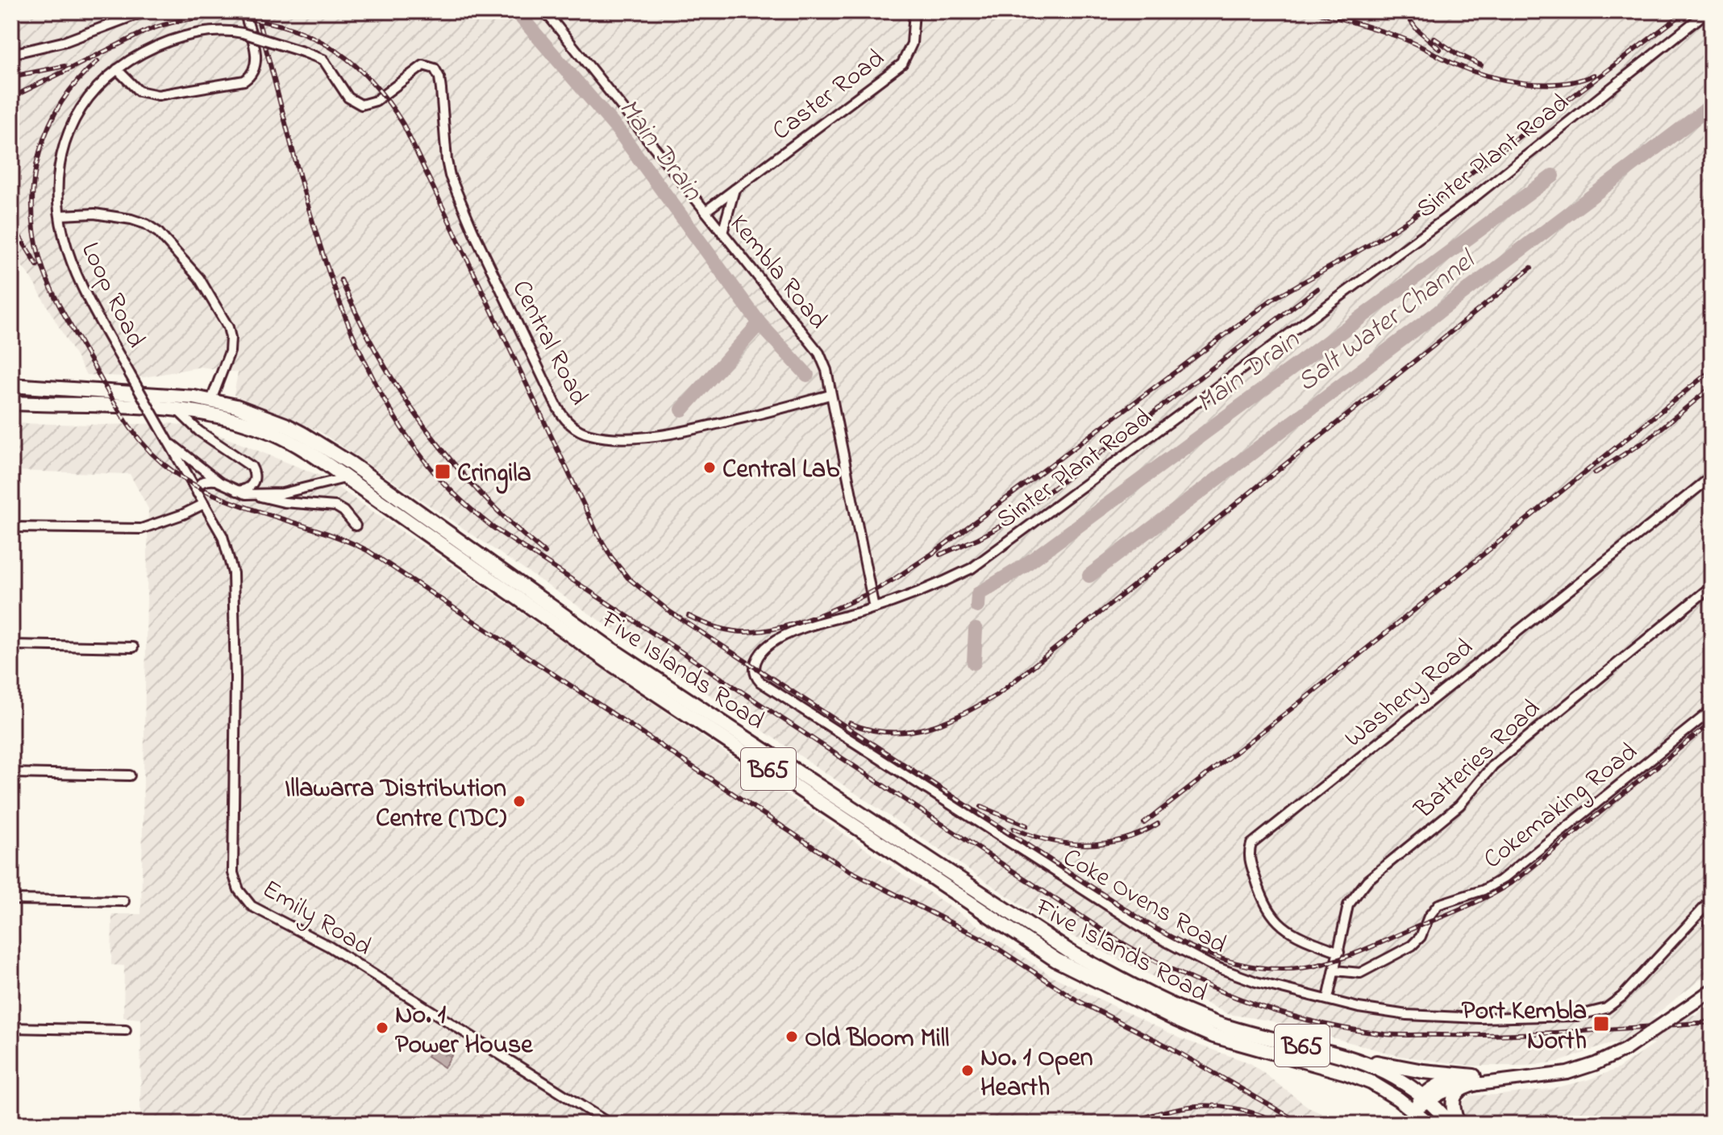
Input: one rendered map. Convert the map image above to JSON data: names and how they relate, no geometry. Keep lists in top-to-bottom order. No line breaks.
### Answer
{"streets":{"main road":["Five Islands Road","B65"],"street":["Caster Road","Sinter Plant Road","Kembla Road","Loop Road","Central Road","Washery Road","Batteries Road","Cokemaking Road","Coke Ovens Road","Emily Road"]},"crossings":[["Caster Road","Kembla Road"],["Sinter Plant Road","Kembla Road"],["Sinter Plant Road","Coke Ovens Road"],["Kembla Road","Central Road"],["Loop Road","Central Road"],["Loop Road","Five Islands Road"],["Loop Road","Emily Road"],["Washery Road","Batteries Road"],["Batteries Road","Cokemaking Road"],["Batteries Road","Coke Ovens Road"]],"water":["Main Drain","Salt Water Channel"],"places":{"other":["Central Lab","Illawarra Distribution Centre (IDC)","No. 1 Power House","Old Bloom Mill","No. 1 Open Hearth"],"transit":["Cringila","Port Kembla North"]}}
